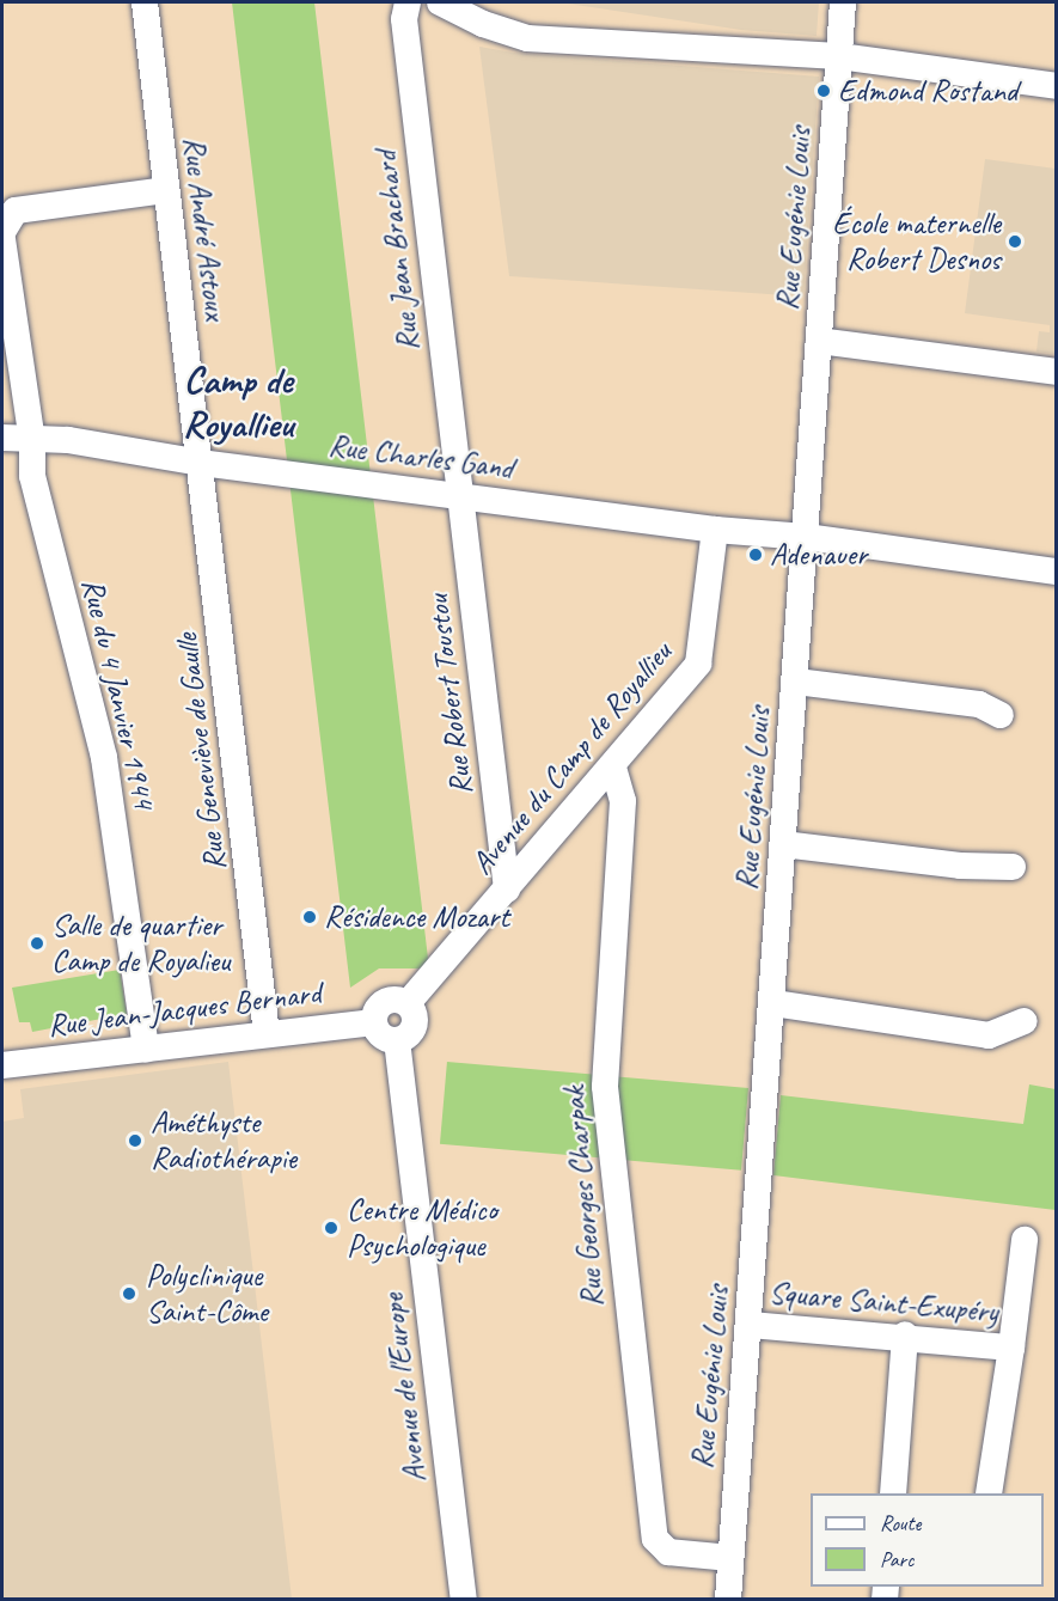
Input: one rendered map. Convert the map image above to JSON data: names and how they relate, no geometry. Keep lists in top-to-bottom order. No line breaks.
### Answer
{"streets":{"street":["Rue Eugénie Louis","Rue André Astoux","Rue Jean Brachard","Rue Charles Gand","Rue du 4 Janvier 1944","Rue Robert Toustou","Rue Geneviève de Gaulle","Avenue du Camp de Royallieu","Rue Jean-Jacques Bernard","Rue Georges Charpak","Square Saint-Exupéry","Avenue de l'Europe"]},"crossings":[["Rue Eugénie Louis","Rue Georges Charpak"],["Rue Eugénie Louis","Square Saint-Exupéry"],["Rue André Astoux","Rue Charles Gand"],["Rue André Astoux","Rue Geneviève de Gaulle"],["Rue Jean Brachard","Rue Charles Gand"],["Rue Jean Brachard","Rue Robert Toustou"],["Rue Charles Gand","Rue du 4 Janvier 1944"],["Rue Charles Gand","Rue Robert Toustou"],["Rue Charles Gand","Rue Geneviève de Gaulle"],["Rue Charles Gand","Avenue du Camp de Royallieu"],["Rue du 4 Janvier 1944","Rue Jean-Jacques Bernard"],["Rue Robert Toustou","Avenue du Camp de Royallieu"],["Rue Geneviève de Gaulle","Rue Jean-Jacques Bernard"],["Avenue du Camp de Royallieu","Rue Jean-Jacques Bernard"],["Avenue du Camp de Royallieu","Rue Georges Charpak"],["Avenue du Camp de Royallieu","Avenue de l'Europe"],["Rue Jean-Jacques Bernard","Avenue de l'Europe"]],"districts":["Camp de Royallieu"],"places":["Edmond Rostand","École maternelle Robert Desnos","Adenauer","Résidence Mozart","Salle de quartier Camp de Royalieu","Améthyste Radiothérapie","Centre Médico Psychologique","Polyclinique Saint-Côme"],"legend":["Route","Parc"]}
